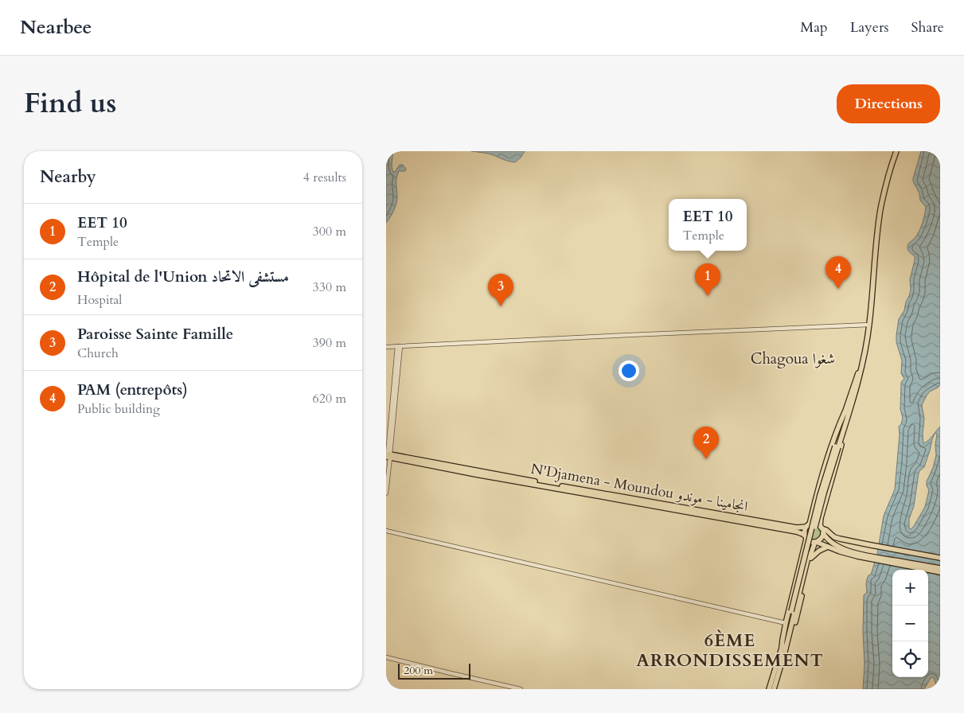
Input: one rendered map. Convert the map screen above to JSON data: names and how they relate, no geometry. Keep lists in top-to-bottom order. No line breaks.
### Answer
{"streets":{"main road":["N'Djamena - Moundou انجامينا - موندو"]},"districts":["Chagoua شغوا","6ÈME ARRONDISSEMENT"],"scale_bar":"200 m","page":{"header":"Nearbee","nav":["Map","Layers","Share"],"title":"Find us","buttons":"Directions","heading":["Nearby","4 results"],"popup":["EET 10","Temple"],"list":[{"mark":"1","name":"EET 10","note":"Temple","value":"300 m"},{"mark":"2","name":"Hôpital de l'Union مستشفى الاتحاد","note":"Hospital","value":"330 m"},{"mark":"3","name":"Paroisse Sainte Famille","note":"Church","value":"390 m"},{"mark":"4","name":"PAM (entrepôts)","note":"Public building","value":"620 m"}],"pins":["4","1","3","2"],"map_buttons":["+","−"],"scale":"200 m"}}
